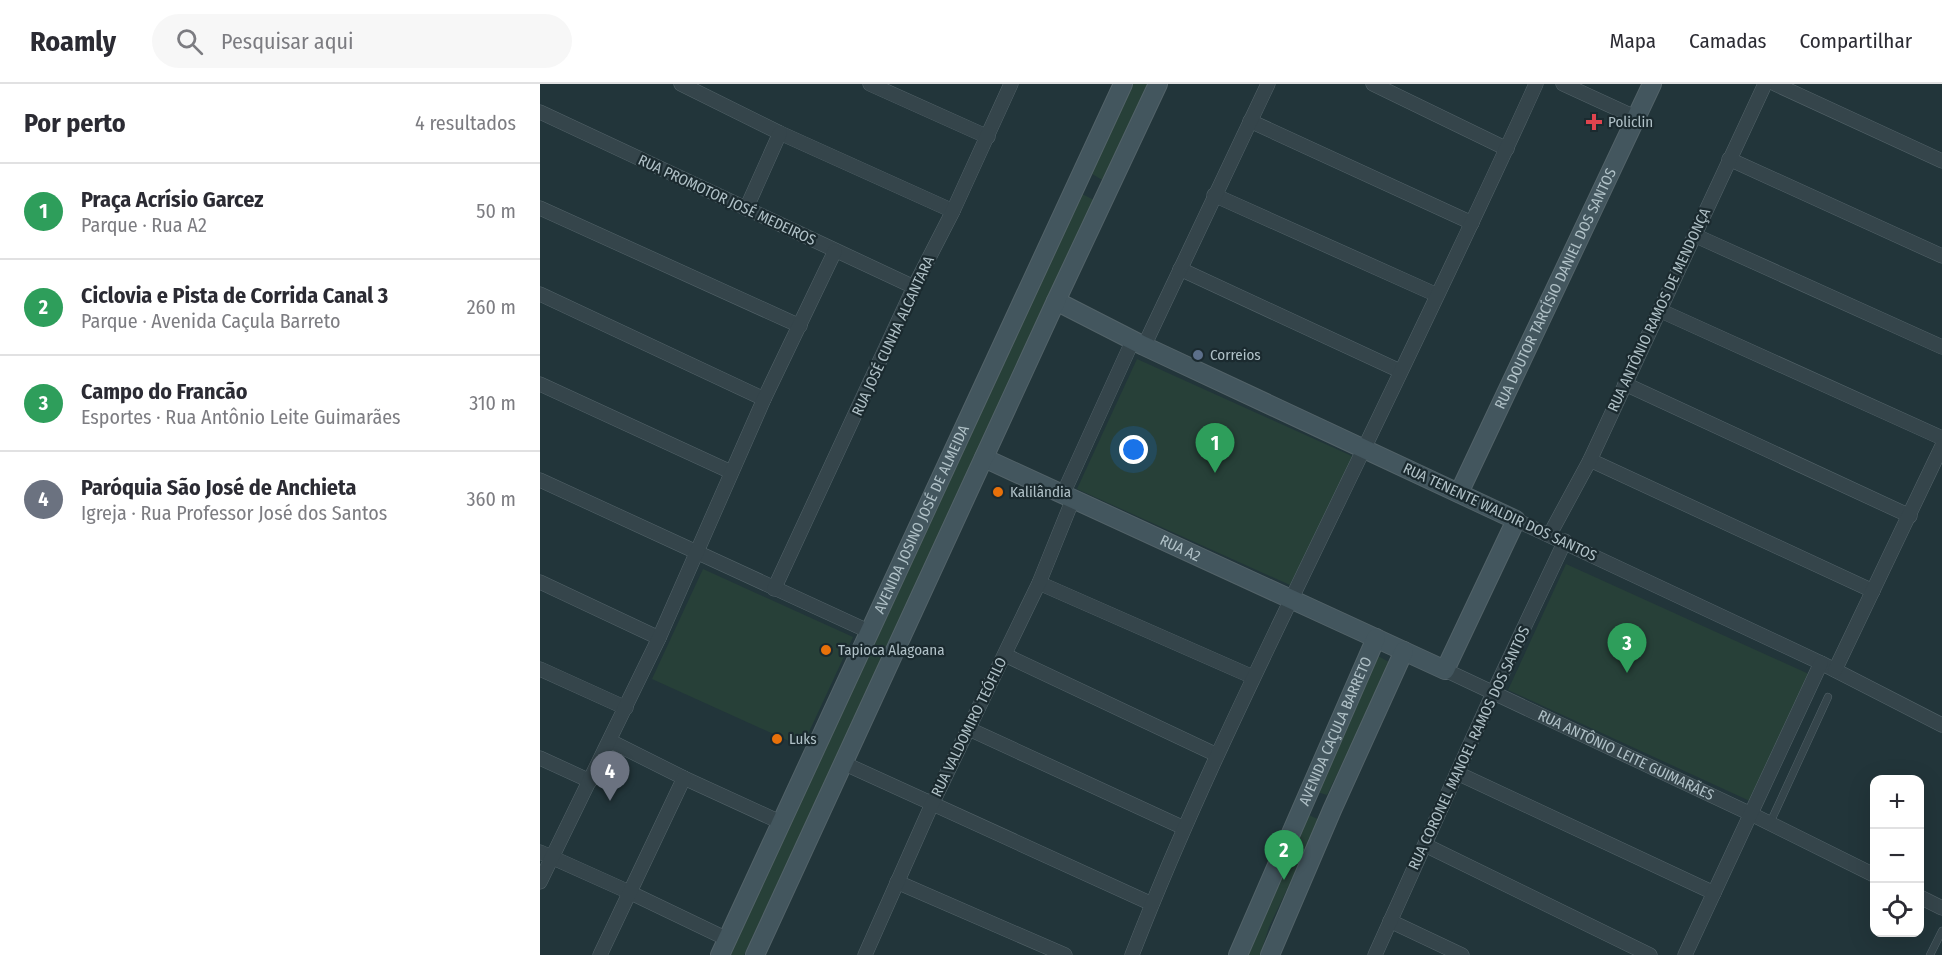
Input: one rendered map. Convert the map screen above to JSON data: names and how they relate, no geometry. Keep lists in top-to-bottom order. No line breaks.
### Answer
{"streets":{"street":["RUA PROMOTOR JOSÉ MEDEIROS","RUA DOUTOR TARCÍSIO DANIEL DOS SANTOS","RUA ANTÔNIO RAMOS DE MENDONÇA","RUA JOSÉ CUNHA ALCANTARA","RUA TENENTE WALDIR DOS SANTOS","AVENIDA JOSINO JOSÉ DE ALMEIDA","RUA A2","RUA VALDOMIRO TEÓFILO","AVENIDA CAÇULA BARRETO","RUA CORONEL MANOEL RAMOS DOS SANTOS","RUA ANTÔNIO LEITE GUIMARÃES"]},"crossings":[["RUA PROMOTOR JOSÉ MEDEIROS","RUA JOSÉ CUNHA ALCANTARA"],["RUA DOUTOR TARCÍSIO DANIEL DOS SANTOS","RUA TENENTE WALDIR DOS SANTOS"],["RUA ANTÔNIO RAMOS DE MENDONÇA","RUA TENENTE WALDIR DOS SANTOS"],["RUA TENENTE WALDIR DOS SANTOS","AVENIDA JOSINO JOSÉ DE ALMEIDA"],["RUA TENENTE WALDIR DOS SANTOS","RUA VALDOMIRO TEÓFILO"],["RUA TENENTE WALDIR DOS SANTOS","RUA CORONEL MANOEL RAMOS DOS SANTOS"],["AVENIDA JOSINO JOSÉ DE ALMEIDA","RUA A2"],["RUA A2","RUA VALDOMIRO TEÓFILO"],["RUA A2","AVENIDA CAÇULA BARRETO"],["RUA A2","RUA ANTÔNIO LEITE GUIMARÃES"],["AVENIDA CAÇULA BARRETO","RUA ANTÔNIO LEITE GUIMARÃES"],["RUA CORONEL MANOEL RAMOS DOS SANTOS","RUA ANTÔNIO LEITE GUIMARÃES"]],"places":{"health":["Policlin"],"other":["Correios","Kalilândia","Tapioca Alagoana","Luks"]},"page":{"header":"Roamly","search":"Pesquisar aqui","nav":["Mapa","Camadas","Compartilhar"],"heading":["Por perto","4 resultados"],"list":[{"mark":"1","name":"Praça Acrísio Garcez","note":"Parque · Rua A2","value":"50 m"},{"mark":"2","name":"Ciclovia e Pista de Corrida Canal 3","note":"Parque · Avenida Caçula Barreto","value":"260 m"},{"mark":"3","name":"Campo do Francão","note":"Esportes · Rua Antônio Leite Guimarães","value":"310 m"},{"mark":"4","name":"Paróquia São José de Anchieta","note":"Igreja · Rua Professor José dos Santos","value":"360 m"}],"pins":["1","3","4","2"],"map_buttons":["+","−"]}}
